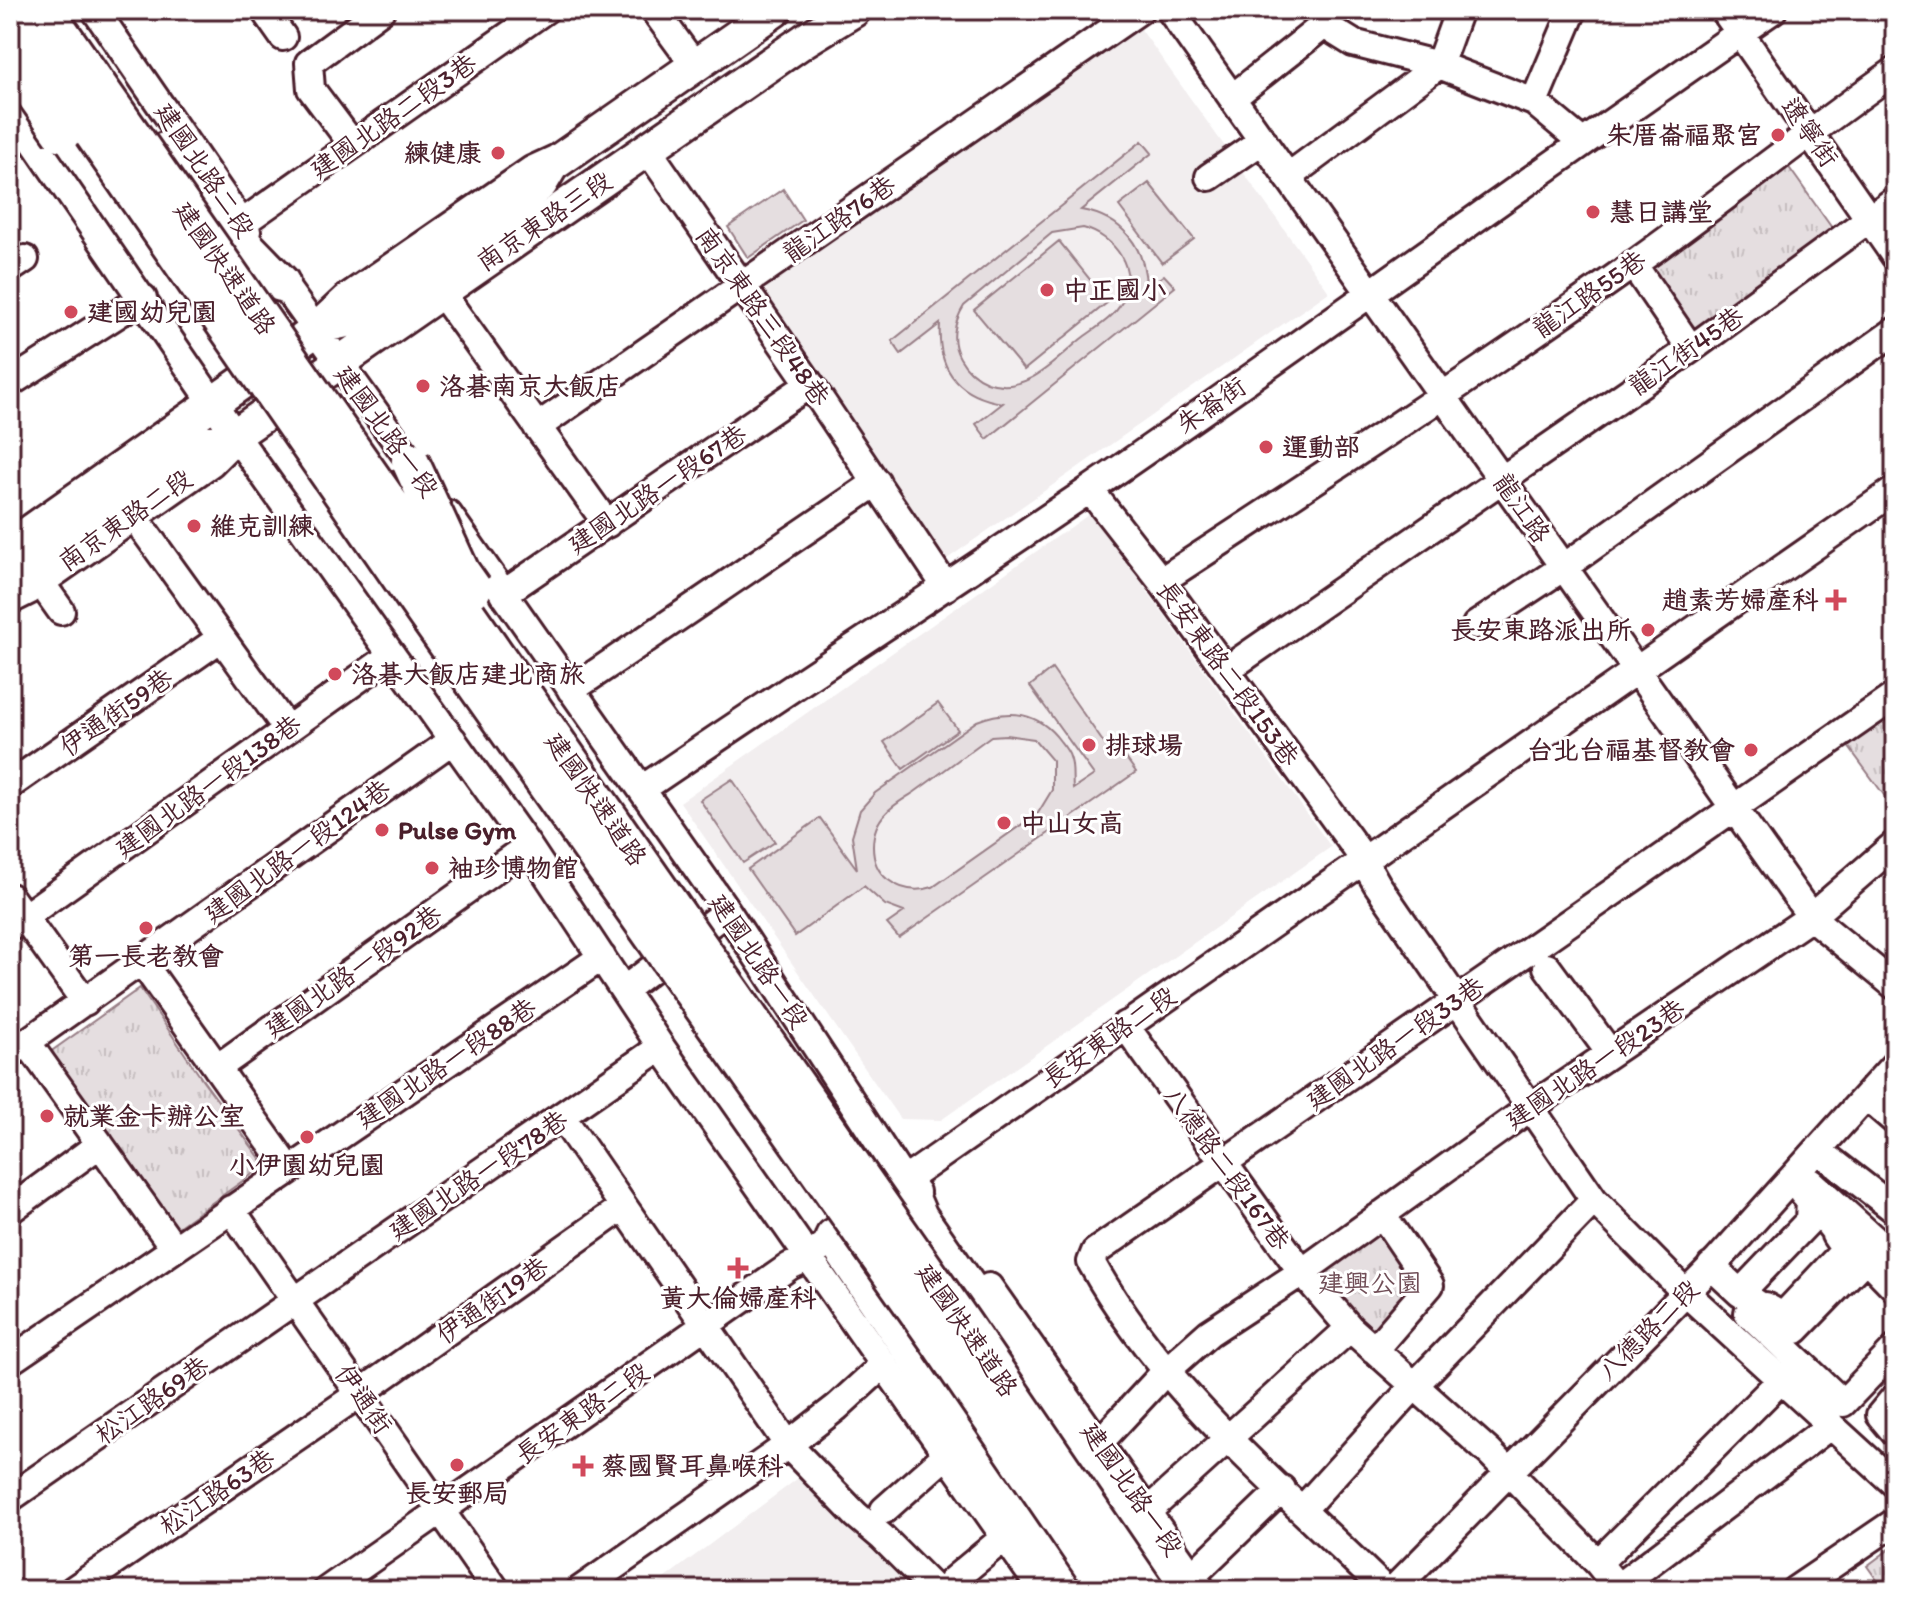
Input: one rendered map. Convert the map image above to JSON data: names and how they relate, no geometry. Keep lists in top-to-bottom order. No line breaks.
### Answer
{"streets":{"highway":["建國快速道路"],"main road":["南京東路三段","南京東路二段"],"street":["建國北路二段3巷","遼寧街","建國北路二段","龍江路76巷","龍江路55巷","南京東路三段48巷","龍江街45巷","朱崙街","建國北路一段","建國北路一段67巷","龍江路","長安東路二段153巷","伊通街59巷","建國北路一段138巷","建國北路一段124巷","建國北路一段92巷","長安東路二段","建國北路一段33巷","建國北路一段88巷","建國北路一段23巷","八德路二段167巷","建國北路一段78巷","伊通街19巷","八德路二段","伊通街","松江路69巷","松江路63巷"]},"crossings":[["建國北路二段3巷","建國北路二段"],["遼寧街","龍江路55巷"],["遼寧街","龍江街45巷"],["遼寧街","朱崙街"],["建國北路二段","南京東路三段"],["建國北路二段","建國北路一段"],["龍江路76巷","南京東路三段48巷"],["南京東路三段","南京東路三段48巷"],["南京東路三段","建國北路一段"],["南京東路三段","南京東路二段"],["龍江路55巷","龍江路"],["龍江路55巷","長安東路二段153巷"],["南京東路三段48巷","朱崙街"],["南京東路三段48巷","建國北路一段67巷"],["龍江街45巷","龍江路"],["龍江街45巷","長安東路二段153巷"],["朱崙街","建國北路一段"],["朱崙街","龍江路"],["朱崙街","長安東路二段153巷"],["建國北路一段","建國北路一段67巷"],["建國北路一段","長安東路二段"],["建國北路一段","建國北路一段23巷"],["龍江路","長安東路二段"],["龍江路","建國北路一段33巷"],["龍江路","建國北路一段23巷"],["長安東路二段153巷","長安東路二段"],["長安東路二段153巷","建國北路一段33巷"],["長安東路二段153巷","建國北路一段23巷"],["長安東路二段153巷","八德路二段"],["長安東路二段","八德路二段167巷"],["長安東路二段","伊通街"],["建國北路一段33巷","建國北路一段23巷"],["建國北路一段33巷","八德路二段167巷"],["建國北路一段23巷","八德路二段167巷"],["八德路二段167巷","八德路二段"],["建國北路一段78巷","伊通街"],["建國北路一段78巷","松江路69巷"],["伊通街19巷","伊通街"],["伊通街19巷","松江路63巷"],["伊通街","松江路69巷"],["伊通街","松江路63巷"]],"parks":["建興公園"],"places":{"other":["朱厝崙福聚宮","練健康","慧日講堂","中正國小","建國幼兒園","洛碁南京大飯店","運動部","維克訓練","長安東路派出所","洛碁大飯店建北商旅","排球場","台北台福基督教會","中山女高","Pulse Gym","袖珍博物館","第一長老教會","就業金卡辦公室","小伊園幼兒園","長安郵局"],"health":["趙素芳婦產科","黃大倫婦產科","蔡國賢耳鼻喉科"]}}
